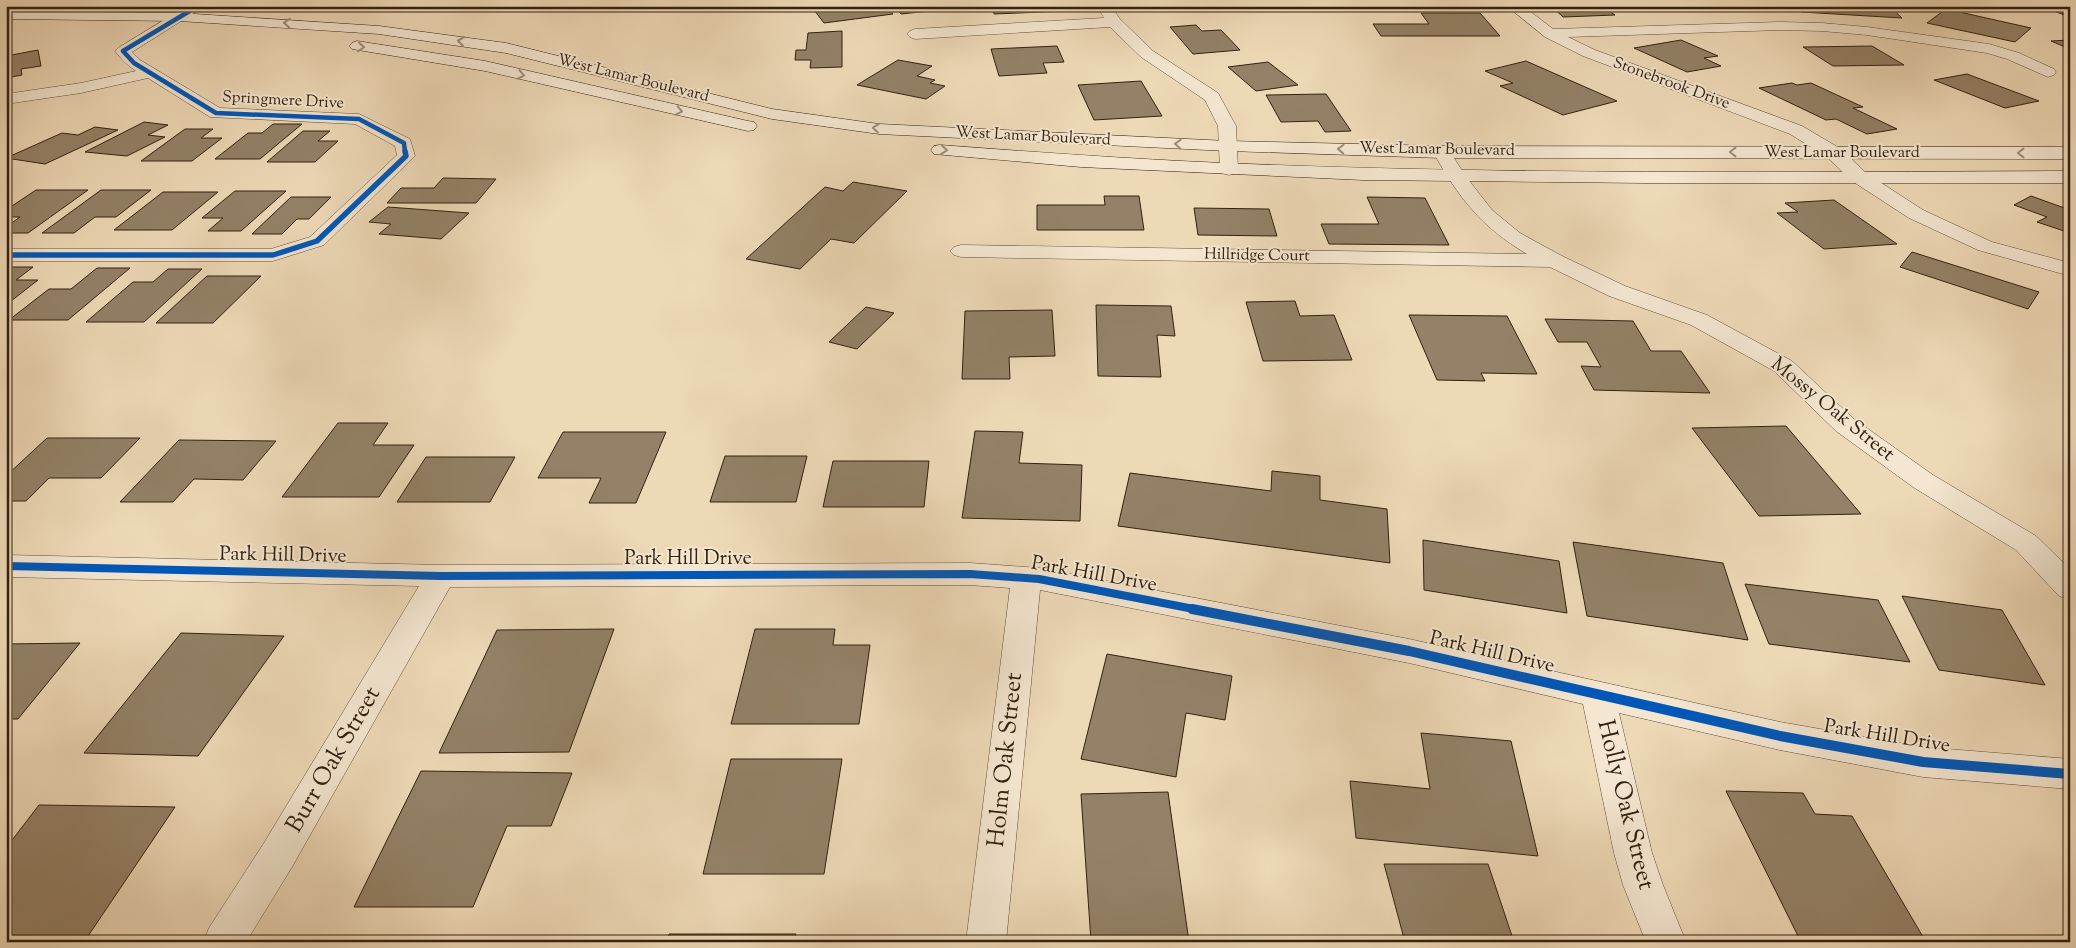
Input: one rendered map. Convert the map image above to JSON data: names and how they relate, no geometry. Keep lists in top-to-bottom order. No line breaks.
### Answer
{"streets":{"street":["West Lamar Boulevard","Stonebrook Drive","Springmere Drive","Hillridge Court","Mossy Oak Street","Park Hill Drive","Burr Oak Street","Holm Oak Street","Holly Oak Street"]},"crossings":[["West Lamar Boulevard","Stonebrook Drive"],["West Lamar Boulevard","Springmere Drive"],["West Lamar Boulevard","Mossy Oak Street"],["Hillridge Court","Mossy Oak Street"],["Park Hill Drive","Burr Oak Street"],["Park Hill Drive","Holm Oak Street"],["Park Hill Drive","Holly Oak Street"]]}
